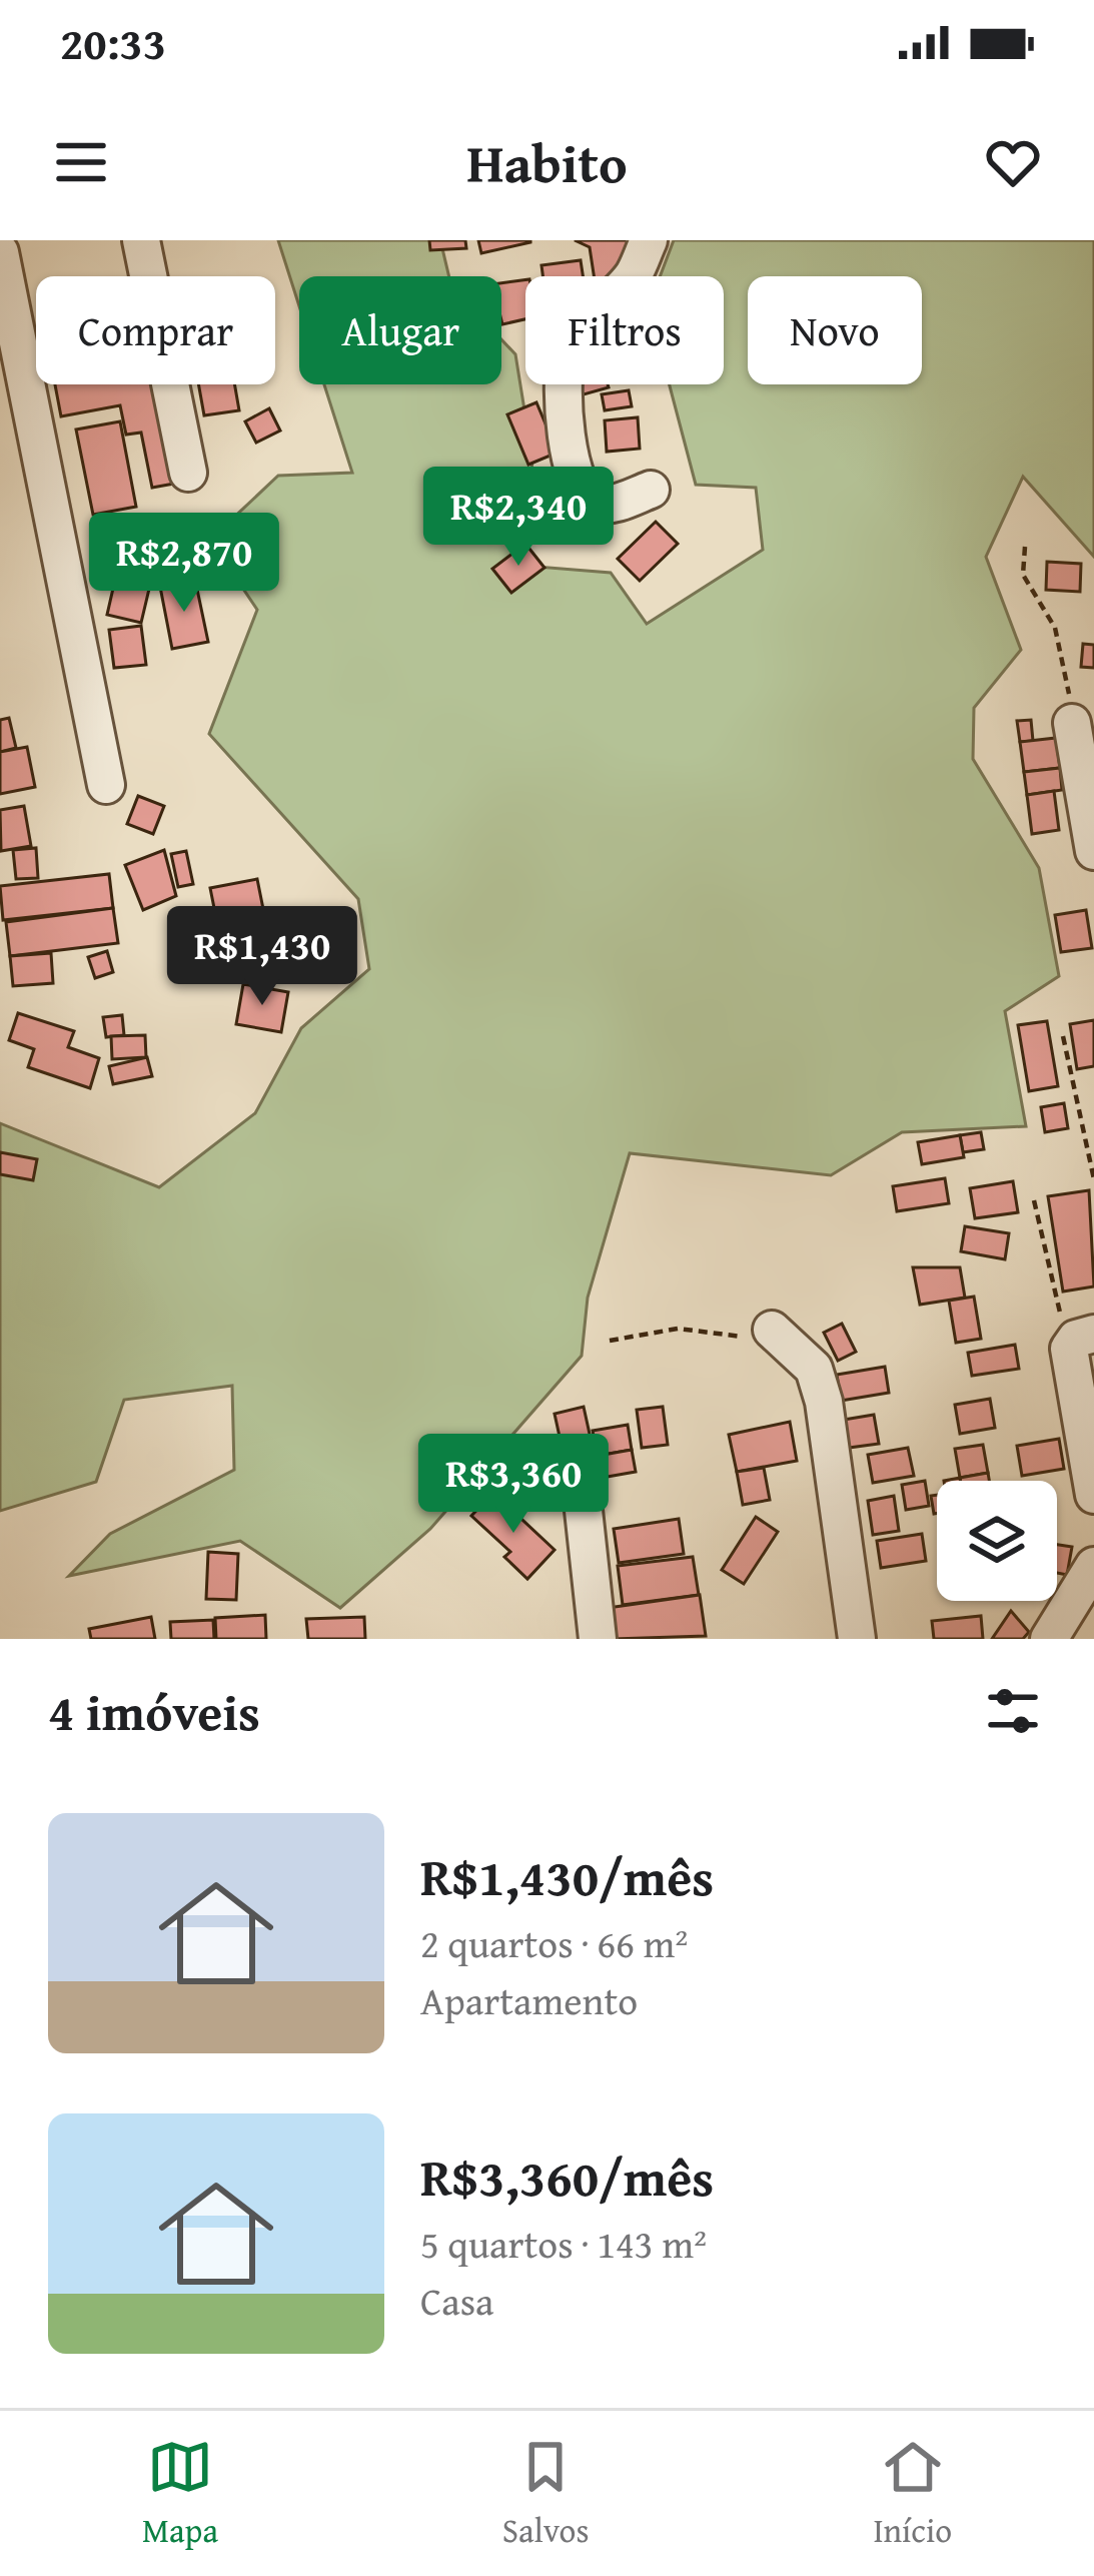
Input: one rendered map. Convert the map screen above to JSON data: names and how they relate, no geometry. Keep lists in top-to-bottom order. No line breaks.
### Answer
{"page":{"status":"20:33","header":"Habito","chip":["Comprar","Alugar","Filtros","Novo"],"price":["R$2,340","R$2,870","R$1,430","R$3,360"],"heading":"4 imóveis","list":[{"name":"R$1,430/mês","note":"2 quartos · 66 m² · Apartamento"},{"name":"R$3,360/mês","note":"5 quartos · 143 m² · Casa"}],"tabs":["Mapa","Salvos","Início"]}}
